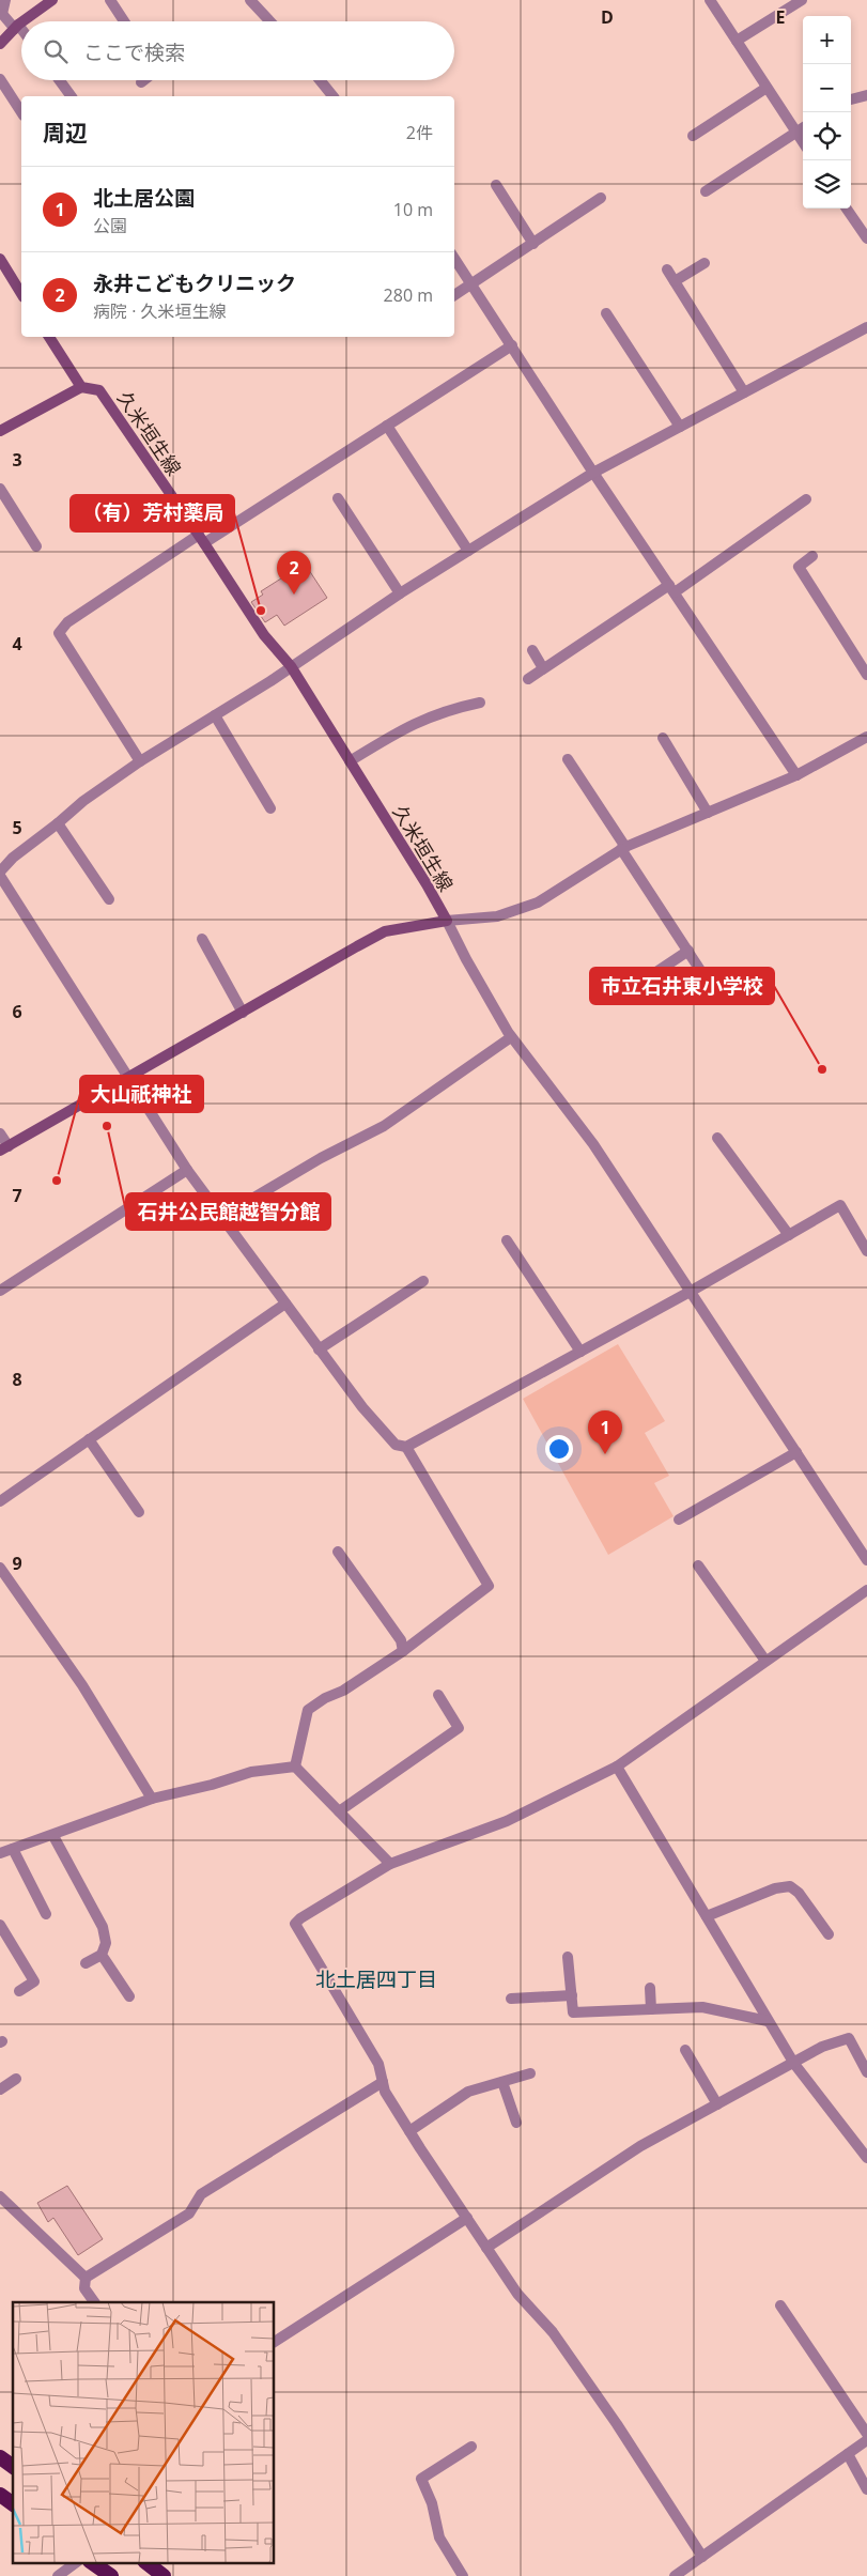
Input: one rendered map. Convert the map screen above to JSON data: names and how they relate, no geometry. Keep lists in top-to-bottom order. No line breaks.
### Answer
{"streets":{"main road":["久米垣生線"]},"districts":["北土居四丁目"],"places":["（有）芳村薬局","市立石井東小学校","石井公民館越智分館","大山祇神社"],"page":{"map_buttons":["+","−"],"search":"ここで検索","heading":["周辺","2件"],"list":[{"mark":"1","name":"北土居公園","note":"公園","value":"10 m"},{"mark":"2","name":"永井こどもクリニック","note":"病院 · 久米垣生線","value":"280 m"}],"pins":["2","1"]},"grid":{"columns":["D","E"],"rows":["3","4","5","6","7","8","9"]}}
